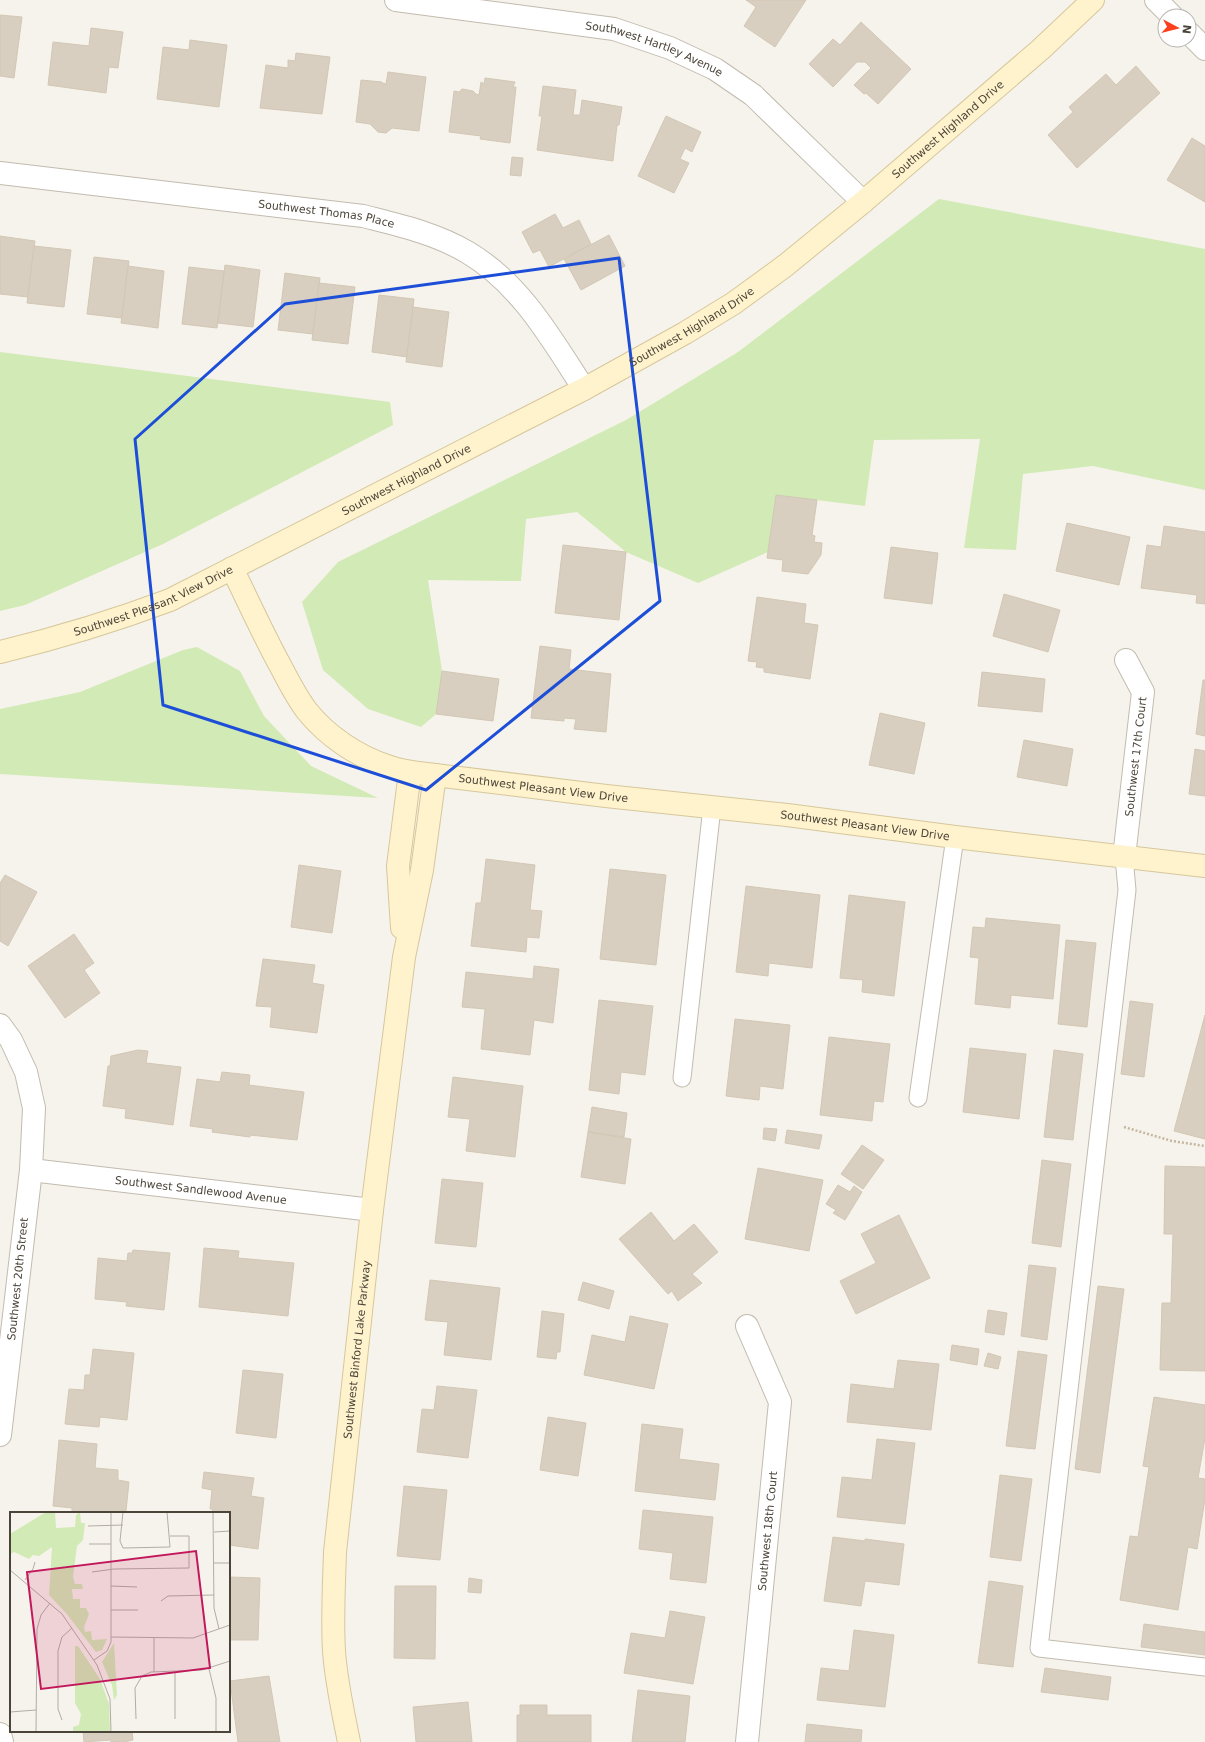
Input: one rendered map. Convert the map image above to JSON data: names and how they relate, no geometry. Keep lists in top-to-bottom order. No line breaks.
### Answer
{"streets":{"street":["Southwest Hartley Avenue","Southwest Highland Drive","Southwest Thomas Place","Southwest Pleasant View Drive","Southwest 17th Court","Southwest Sandlewood Avenue","Southwest 20th Street","Southwest Binford Lake Parkway","Southwest 18th Court"]},"crossings":[["Southwest Hartley Avenue","Southwest Highland Drive"],["Southwest Highland Drive","Southwest Thomas Place"],["Southwest Highland Drive","Southwest Pleasant View Drive"],["Southwest Pleasant View Drive","Southwest 17th Court"],["Southwest Pleasant View Drive","Southwest Binford Lake Parkway"],["Southwest Sandlewood Avenue","Southwest 20th Street"],["Southwest Sandlewood Avenue","Southwest Binford Lake Parkway"]],"north":"right"}
